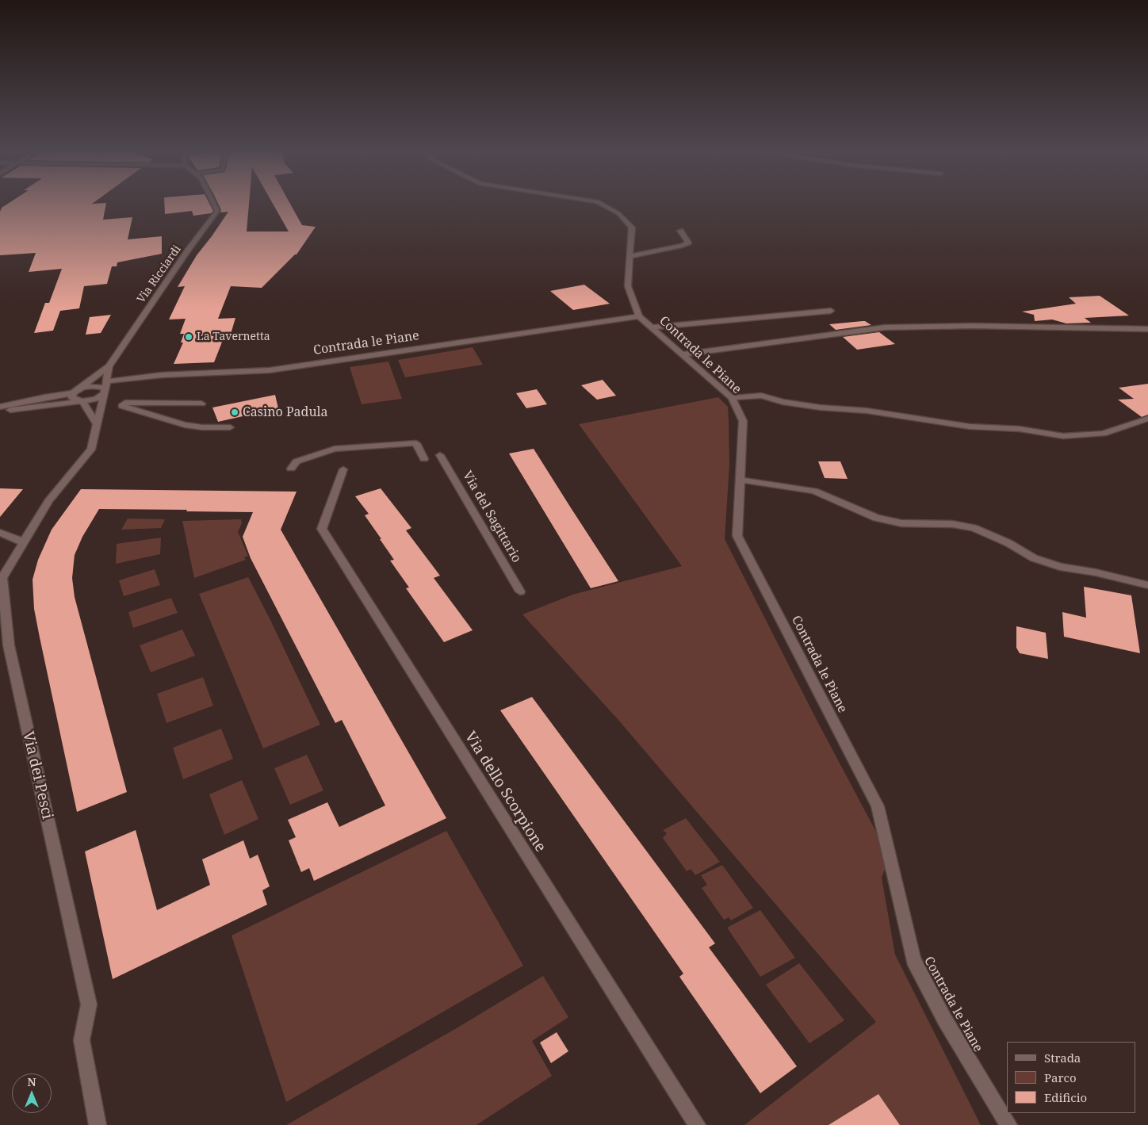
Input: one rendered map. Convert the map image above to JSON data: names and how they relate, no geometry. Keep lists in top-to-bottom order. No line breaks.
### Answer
{"streets":{"street":["Via Ricciardi","Contrada le Piane","Via del Sagittario","Via dei Pesci","Via dello Scorpione"]},"places":["La Tavernetta","Casino Padula"],"legend":["Strada","Parco","Edificio"],"north":"top"}
